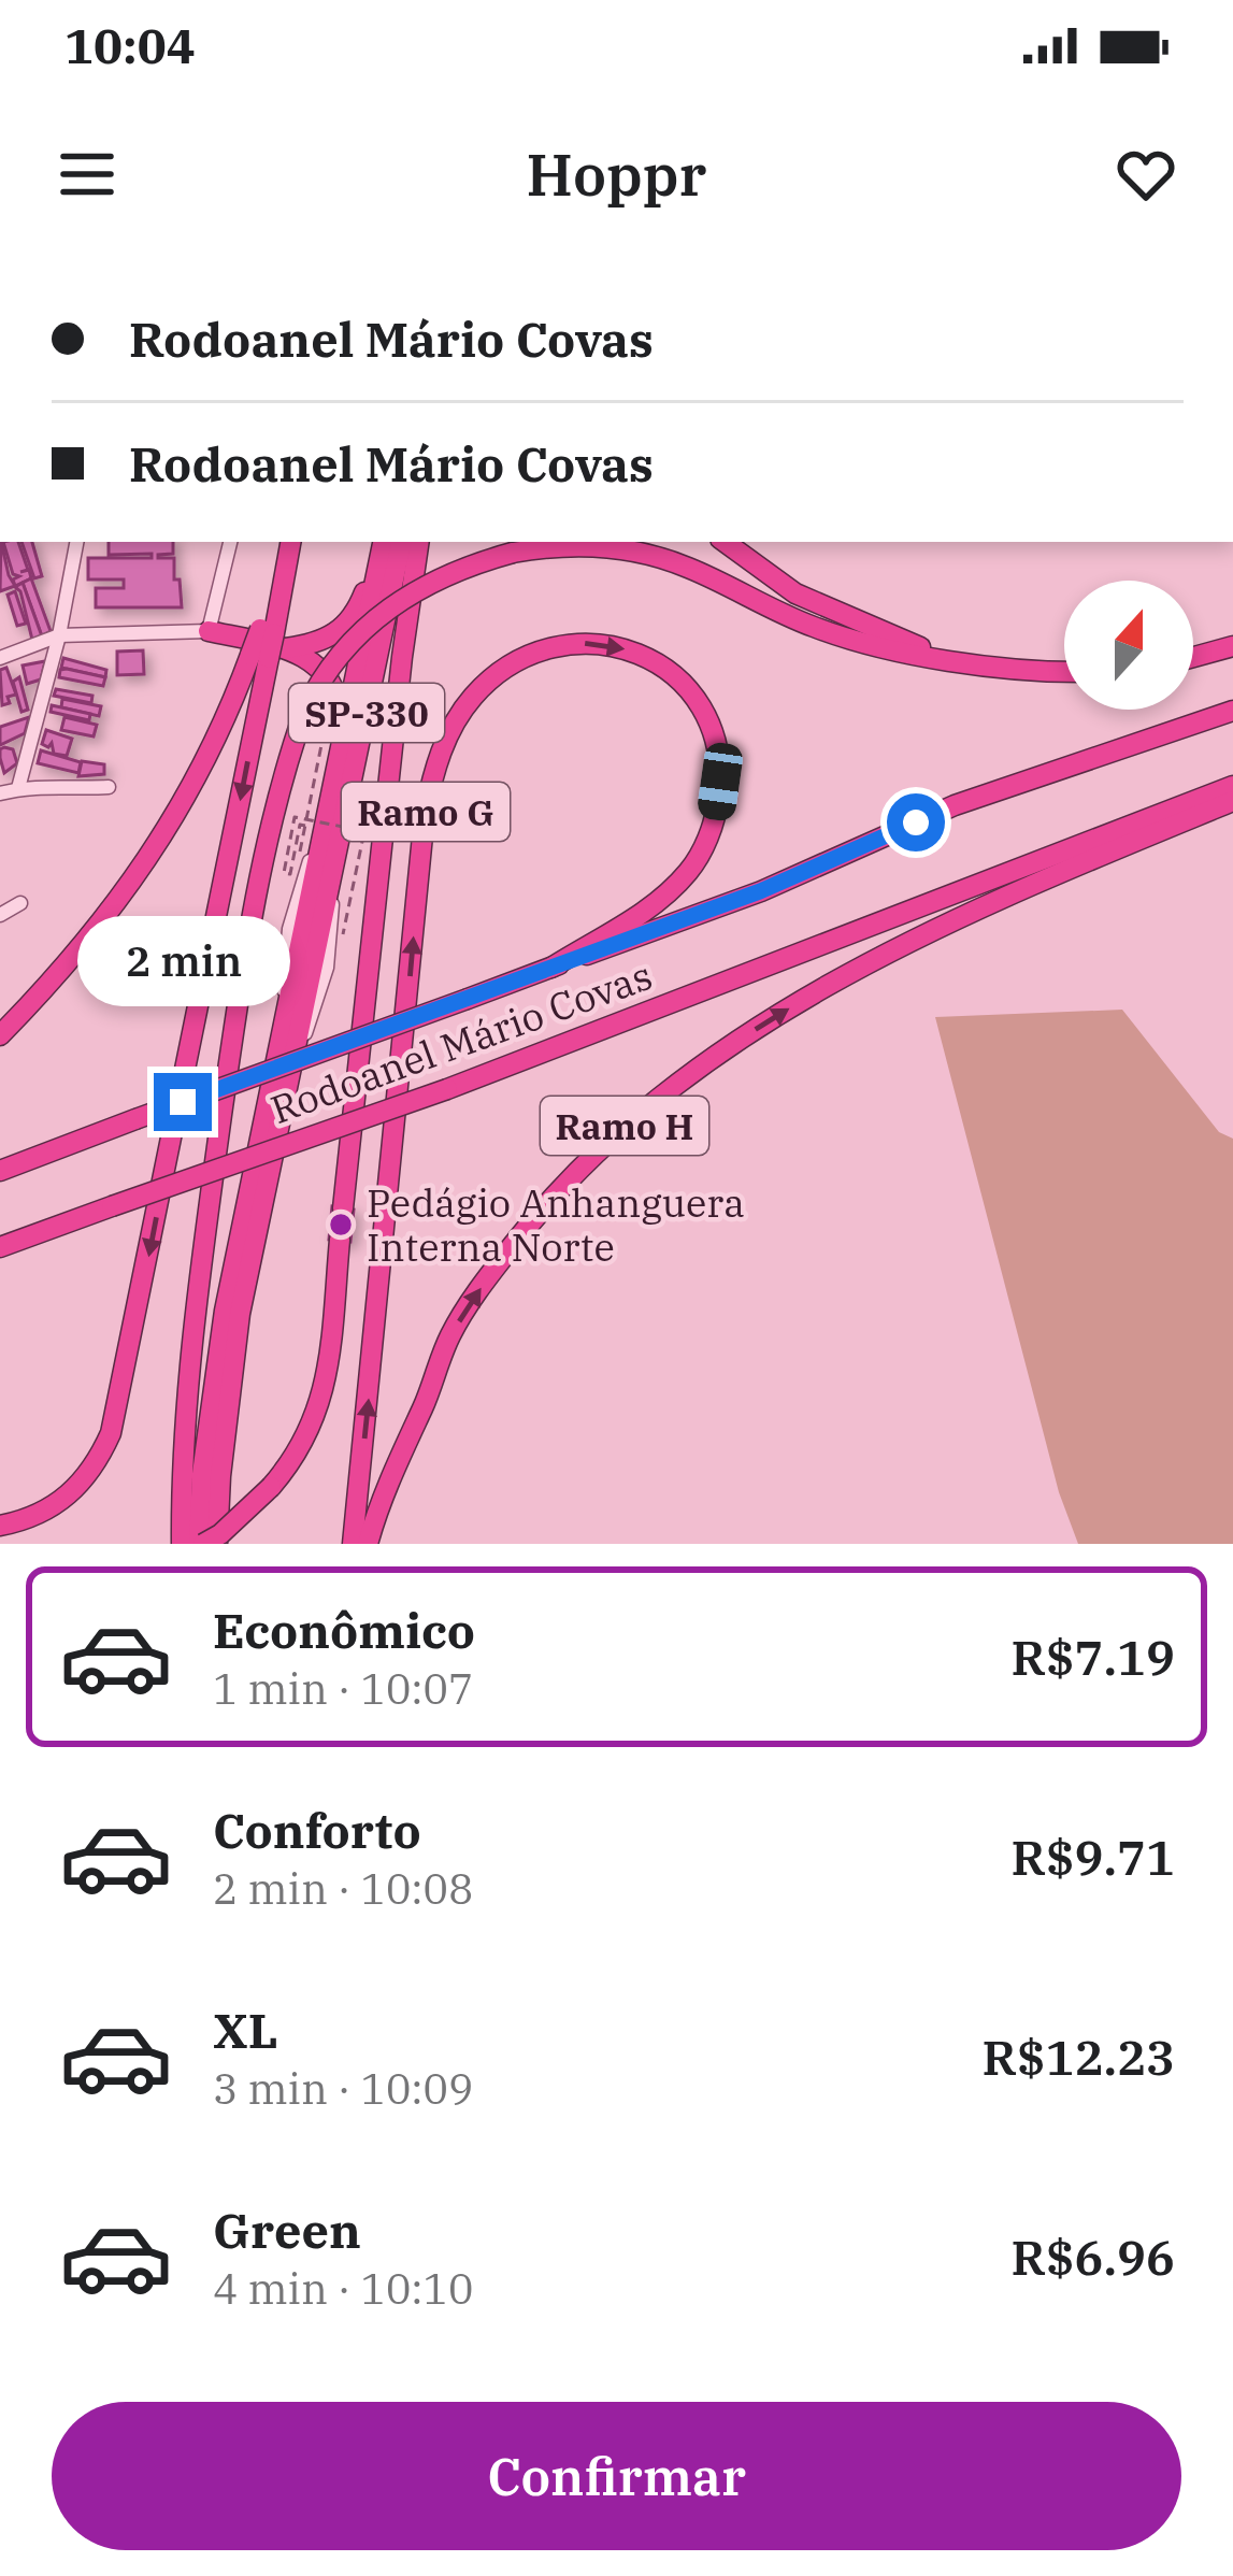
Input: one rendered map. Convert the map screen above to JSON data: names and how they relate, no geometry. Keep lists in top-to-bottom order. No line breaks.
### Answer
{"streets":{"highway":["SP-330","Ramo G","Rodoanel Mário Covas","Ramo H"]},"crossings":[["Ramo G","Rodoanel Mário Covas"]],"places":["Pedágio Anhanguera Interna Norte"],"north":"top","page":{"status":"10:04","header":"Hoppr","banner":["Rodoanel Mário Covas","Rodoanel Mário Covas"],"bubble":"2 min","list":[{"name":"Econômico","note":"1 min · 10:07","value":"R$7.19"},{"name":"Conforto","note":"2 min · 10:08","value":"R$9.71"},{"name":"XL","note":"3 min · 10:09","value":"R$12.23"},{"name":"Green","note":"4 min · 10:10","value":"R$6.96"}],"buttons":"Confirmar"}}
